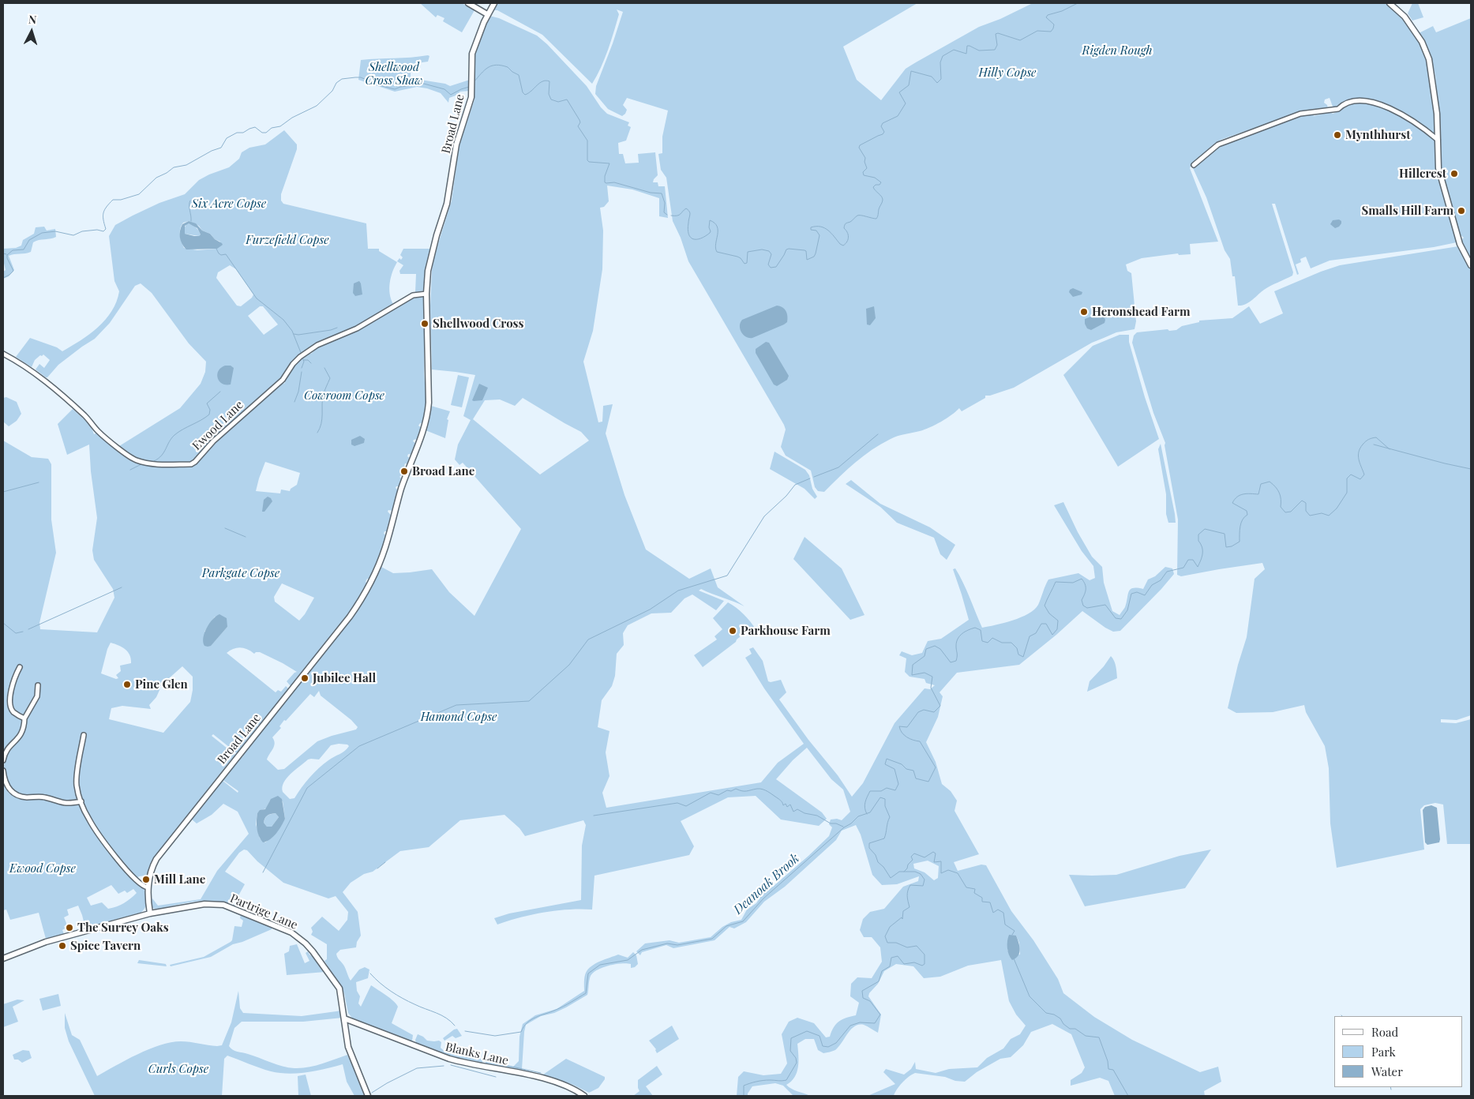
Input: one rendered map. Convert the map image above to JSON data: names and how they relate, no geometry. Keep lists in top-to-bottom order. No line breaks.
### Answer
{"streets":{"street":["Broad Lane","Ewood Lane","Partrige Lane","Blanks Lane"]},"crossings":[["Broad Lane","Ewood Lane"],["Broad Lane","Partrige Lane"],["Partrige Lane","Blanks Lane"]],"water":["Deanoak Brook"],"parks":["Rigden Rough","Shellwood Cross Shaw","Hilly Copse","Six Acre Copse","Furzefield Copse","Cowroom Copse","Parkgate Copse","Hamond Copse","Ewood Copse","Curls Copse"],"places":["Mynthhurst","Hillcrest","Smalls Hill Farm","Heronshead Farm","Shellwood Cross","Broad Lane","Parkhouse Farm","Jubilee Hall","Pine Glen","Mill Lane","The Surrey Oaks","Spice Tavern"],"legend":["Road","Park","Water"],"north":"top"}
